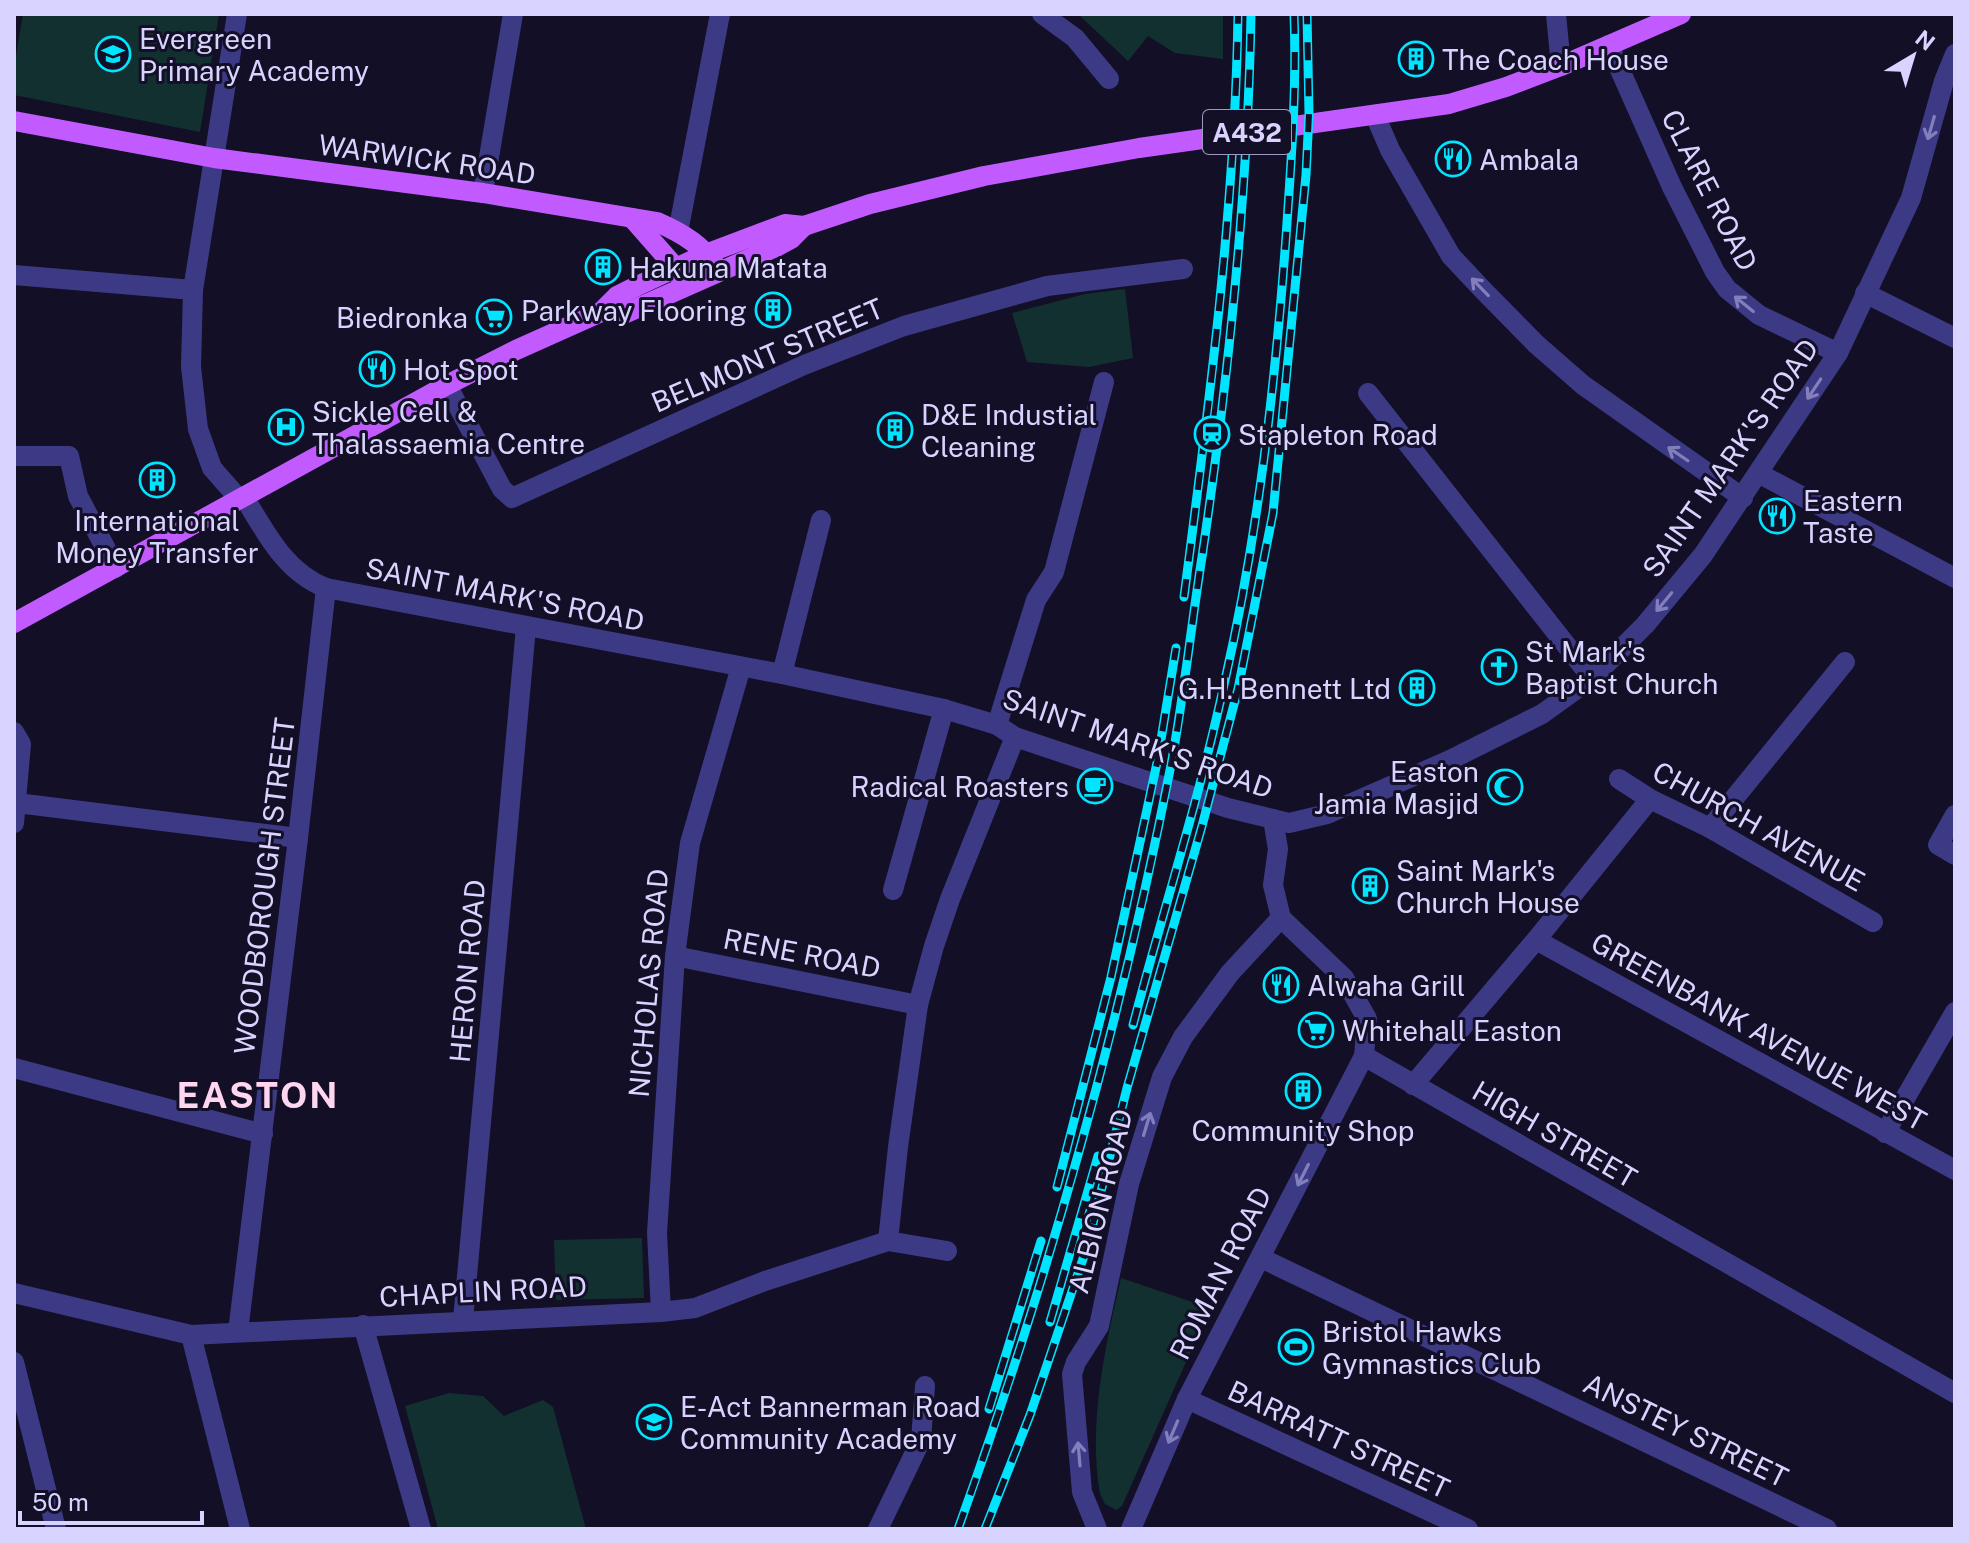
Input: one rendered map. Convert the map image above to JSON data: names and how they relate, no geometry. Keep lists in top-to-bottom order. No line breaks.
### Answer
{"streets":{"main road":["A432","WARWICK ROAD"],"street":["CLARE ROAD","BELMONT STREET","SAINT MARK'S ROAD","CHURCH AVENUE","WOODBOROUGH STREET","RENE ROAD","HERON ROAD","NICHOLAS ROAD","GREENBANK AVENUE WEST","HIGH STREET","ALBION ROAD","ROMAN ROAD","CHAPLIN ROAD","ANSTEY STREET","BARRATT STREET"]},"crossings":[["A432","WARWICK ROAD"],["A432","CLARE ROAD"],["A432","BELMONT STREET"],["A432","SAINT MARK'S ROAD"],["CLARE ROAD","SAINT MARK'S ROAD"],["SAINT MARK'S ROAD","WOODBOROUGH STREET"],["SAINT MARK'S ROAD","HERON ROAD"],["SAINT MARK'S ROAD","NICHOLAS ROAD"],["WOODBOROUGH STREET","CHAPLIN ROAD"],["RENE ROAD","NICHOLAS ROAD"],["HERON ROAD","CHAPLIN ROAD"],["NICHOLAS ROAD","CHAPLIN ROAD"],["HIGH STREET","ROMAN ROAD"],["ALBION ROAD","ROMAN ROAD"],["ROMAN ROAD","ANSTEY STREET"],["ROMAN ROAD","BARRATT STREET"]],"one_way":["ALBION ROAD","ROMAN ROAD"],"districts":["EASTON"],"places":{"school or university":["Evergreen Primary Academy","E-Act Bannerman Road Community Academy"],"building":["The Coach House","Hakuna Matata","Parkway Flooring","D&E Industial Cleaning","International Money Transfer","G.H. Bennett Ltd","Saint Mark's Church House","Community Shop"],"restaurant":["Ambala","Hot Spot","Eastern Taste","Alwaha Grill"],"supermarket":["Biedronka","Whitehall Easton"],"hospital":["Sickle Cell & Thalassaemia Centre"],"station":["Stapleton Road"],"church":["St Mark's Baptist Church"],"cafe":["Radical Roasters"],"mosque":["Easton Jamia Masjid"],"sports":["Bristol Hawks Gymnastics Club"]},"scale_bar":"50 m","north":"top right"}
